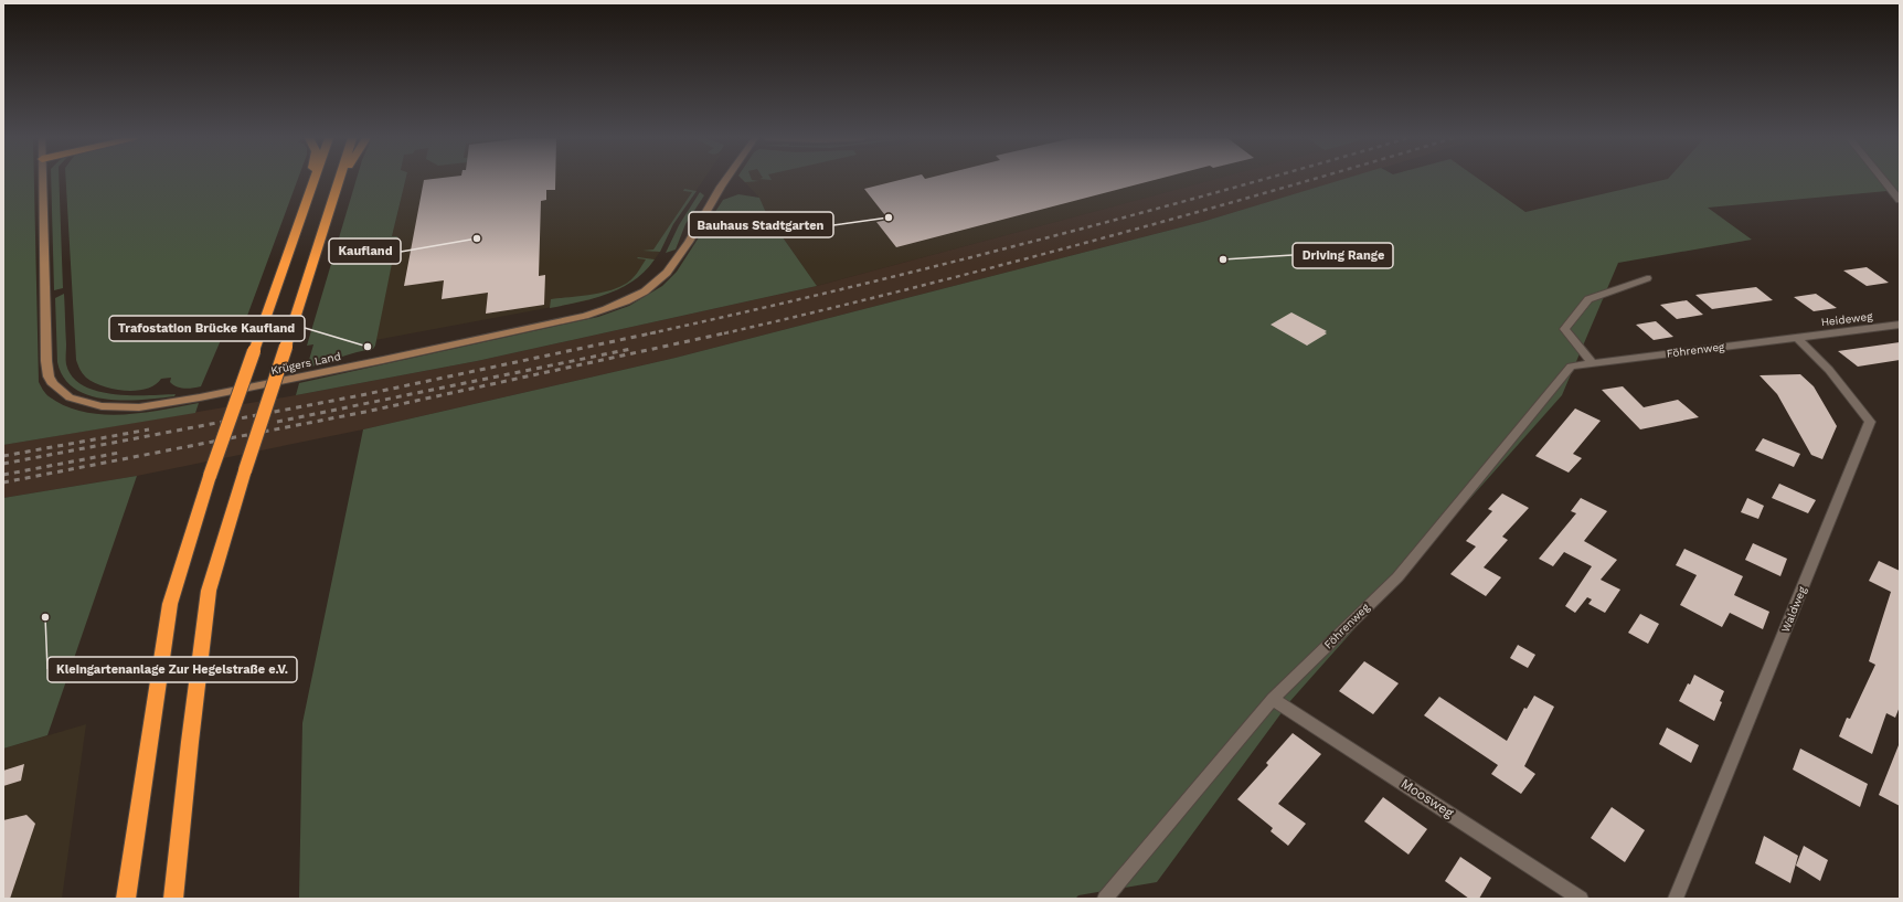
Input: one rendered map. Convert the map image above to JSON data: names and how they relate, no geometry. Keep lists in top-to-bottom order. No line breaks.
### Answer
{"streets":{"street":["Heideweg","Föhrenweg","Krügers Land","Waldweg","Moosweg"]},"crossings":[["Heideweg","Föhrenweg"],["Heideweg","Waldweg"],["Föhrenweg","Waldweg"],["Föhrenweg","Moosweg"]],"places":["Bauhaus Stadtgarten","Kaufland","Driving Range","Trafostation Brücke Kaufland","Kleingartenanlage Zur Hegelstraße e.V."]}
